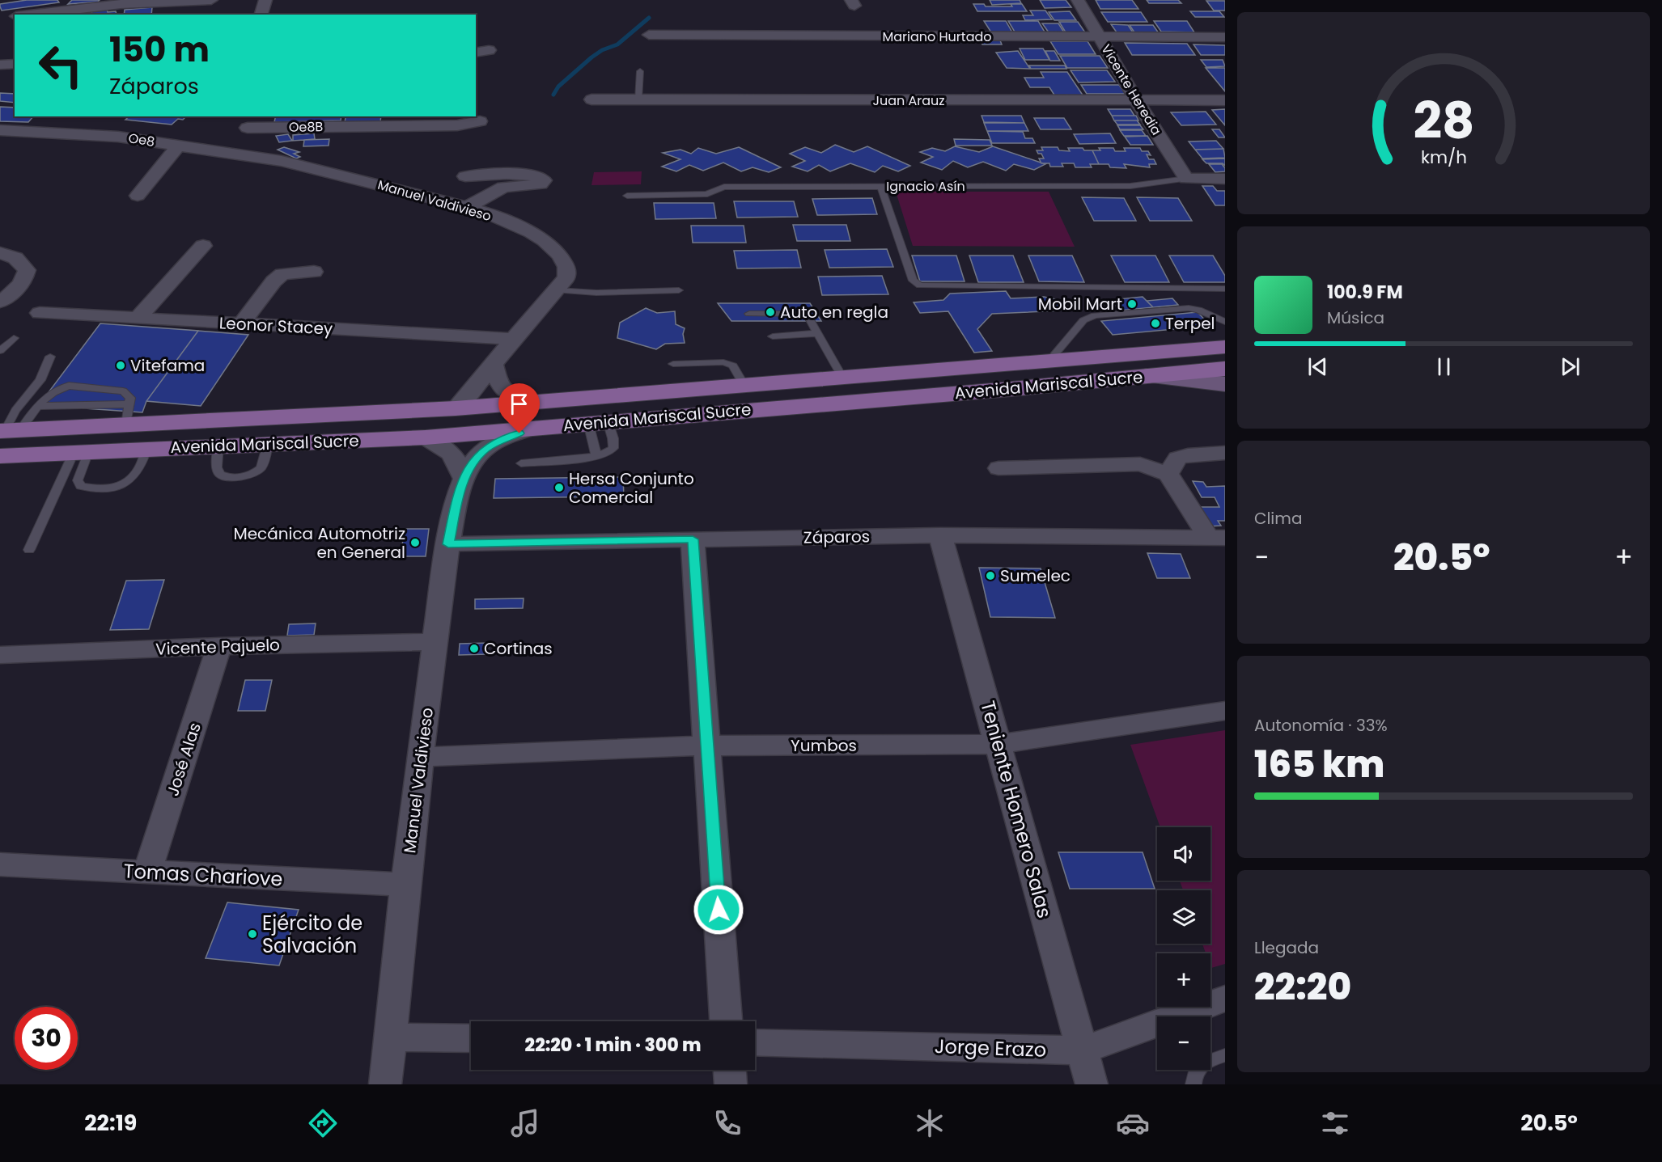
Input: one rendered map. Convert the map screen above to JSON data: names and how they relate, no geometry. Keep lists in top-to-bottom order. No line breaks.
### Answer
{"streets":{"main road":["Avenida Mariscal Sucre"],"street":["Mariano Hurtado","Vicente Heredia","Juan Arauz","Oe8B","Oe8","Ignacio Asín","Manuel Valdivieso","Leonor Stacey","Záparos","Vicente Pajuelo","Yumbos","José Alas","Teniente Homero Salas","Tomas Chariove","Jorge Erazo"]},"crossings":[["Mariano Hurtado","Vicente Heredia"],["Vicente Heredia","Juan Arauz"],["Vicente Heredia","Ignacio Asín"],["Oe8","Manuel Valdivieso"],["Manuel Valdivieso","Leonor Stacey"],["Manuel Valdivieso","Avenida Mariscal Sucre"],["Manuel Valdivieso","Záparos"],["Manuel Valdivieso","Vicente Pajuelo"],["Manuel Valdivieso","Yumbos"],["Manuel Valdivieso","Tomas Chariove"],["Záparos","Teniente Homero Salas"],["Vicente Pajuelo","José Alas"],["Yumbos","Teniente Homero Salas"],["José Alas","Tomas Chariove"],["Teniente Homero Salas","Jorge Erazo"]],"places":["Mobil Mart","Auto en regla","Terpel","Vitefama","Hersa Conjunto Comercial","Mecánica Automotriz en General","Sumelec","Cortinas","Ejército de Salvación"],"page":{"turn":["150 m","Záparos"],"song":["100.9 FM","Música"],"tile":["Clima",["Autonomía · 33%","165 km"],["Llegada","22:20"]],"heat":["−","20.5°","+"],"map_buttons":["+","−"],"limit":"30","trip":"22:20 · 1 min · 300 m","tabs":["22:19","20.5°"],"gauge":["28","km/h"]}}
